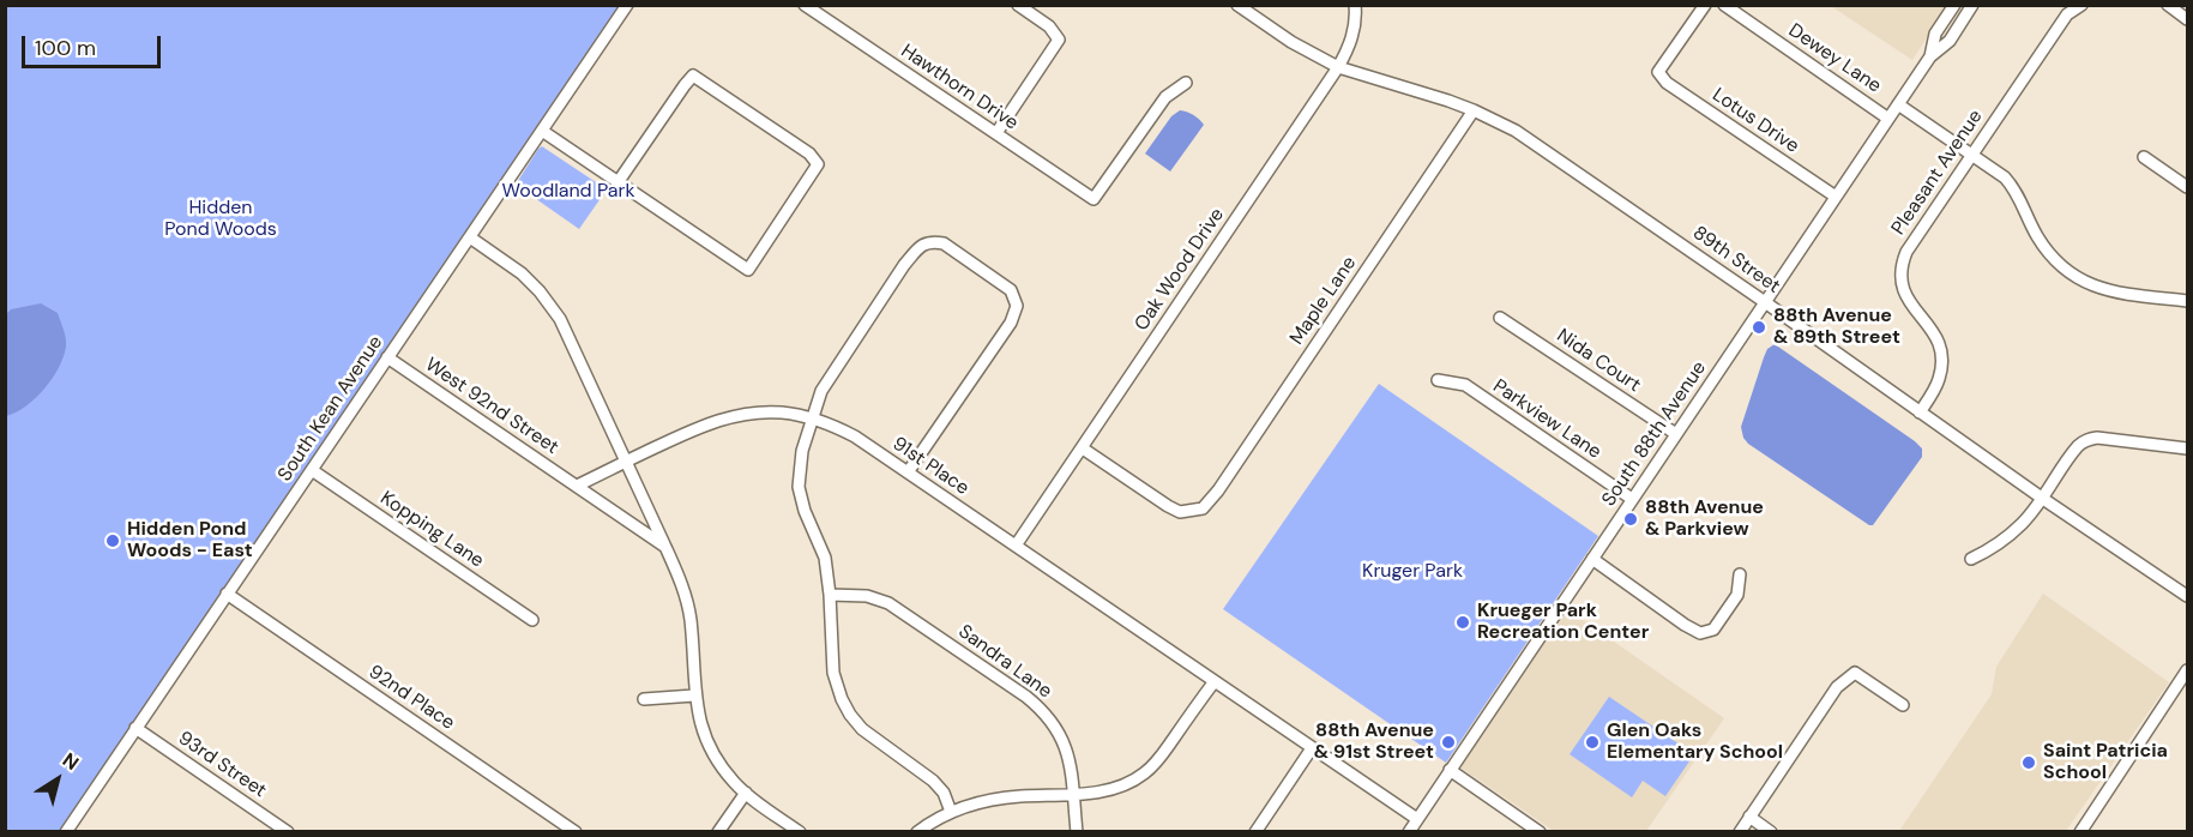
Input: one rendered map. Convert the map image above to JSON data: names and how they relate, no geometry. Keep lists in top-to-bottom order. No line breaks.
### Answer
{"streets":{"street":["Dewey Lane","Hawthorn Drive","Lotus Drive","Pleasant Avenue","89th Street","Oak Wood Drive","Maple Lane","Nida Court","West 92nd Street","South Kean Avenue","Parkview Lane","South 88th Avenue","91st Place","Kopping Lane","Sandra Lane","92nd Place","93rd Street"]},"crossings":[["Dewey Lane","South 88th Avenue"],["Lotus Drive","South 88th Avenue"],["Pleasant Avenue","89th Street"],["89th Street","Oak Wood Drive"],["89th Street","Maple Lane"],["89th Street","South 88th Avenue"],["Oak Wood Drive","Maple Lane"],["Oak Wood Drive","91st Place"],["Nida Court","South 88th Avenue"],["West 92nd Street","South Kean Avenue"],["South Kean Avenue","Kopping Lane"],["South Kean Avenue","92nd Place"],["South Kean Avenue","93rd Street"],["Parkview Lane","South 88th Avenue"],["South 88th Avenue","91st Place"]],"parks":["Woodland Park","Hidden Pond Woods","Kruger Park"],"places":["88th Avenue & 89th Street","88th Avenue & Parkview","Hidden Pond Woods - East","Krueger Park Recreation Center","88th Avenue & 91st Street","Glen Oaks Elementary School","Saint Patricia School"],"scale_bar":"100 m","north":"top right"}
